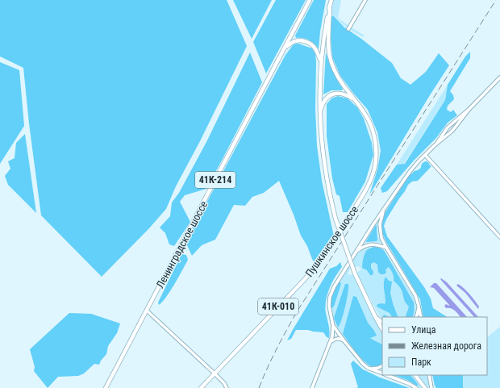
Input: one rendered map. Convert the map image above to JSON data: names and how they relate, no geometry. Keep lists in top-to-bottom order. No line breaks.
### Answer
{"streets":{"main road":["41К-214","Пушкинское шоссе","Ленинградское шоссе","41К-010"]},"crossings":[["41К-214","Ленинградское шоссе"]],"legend":["Улица","Железная дорога","Парк"]}
